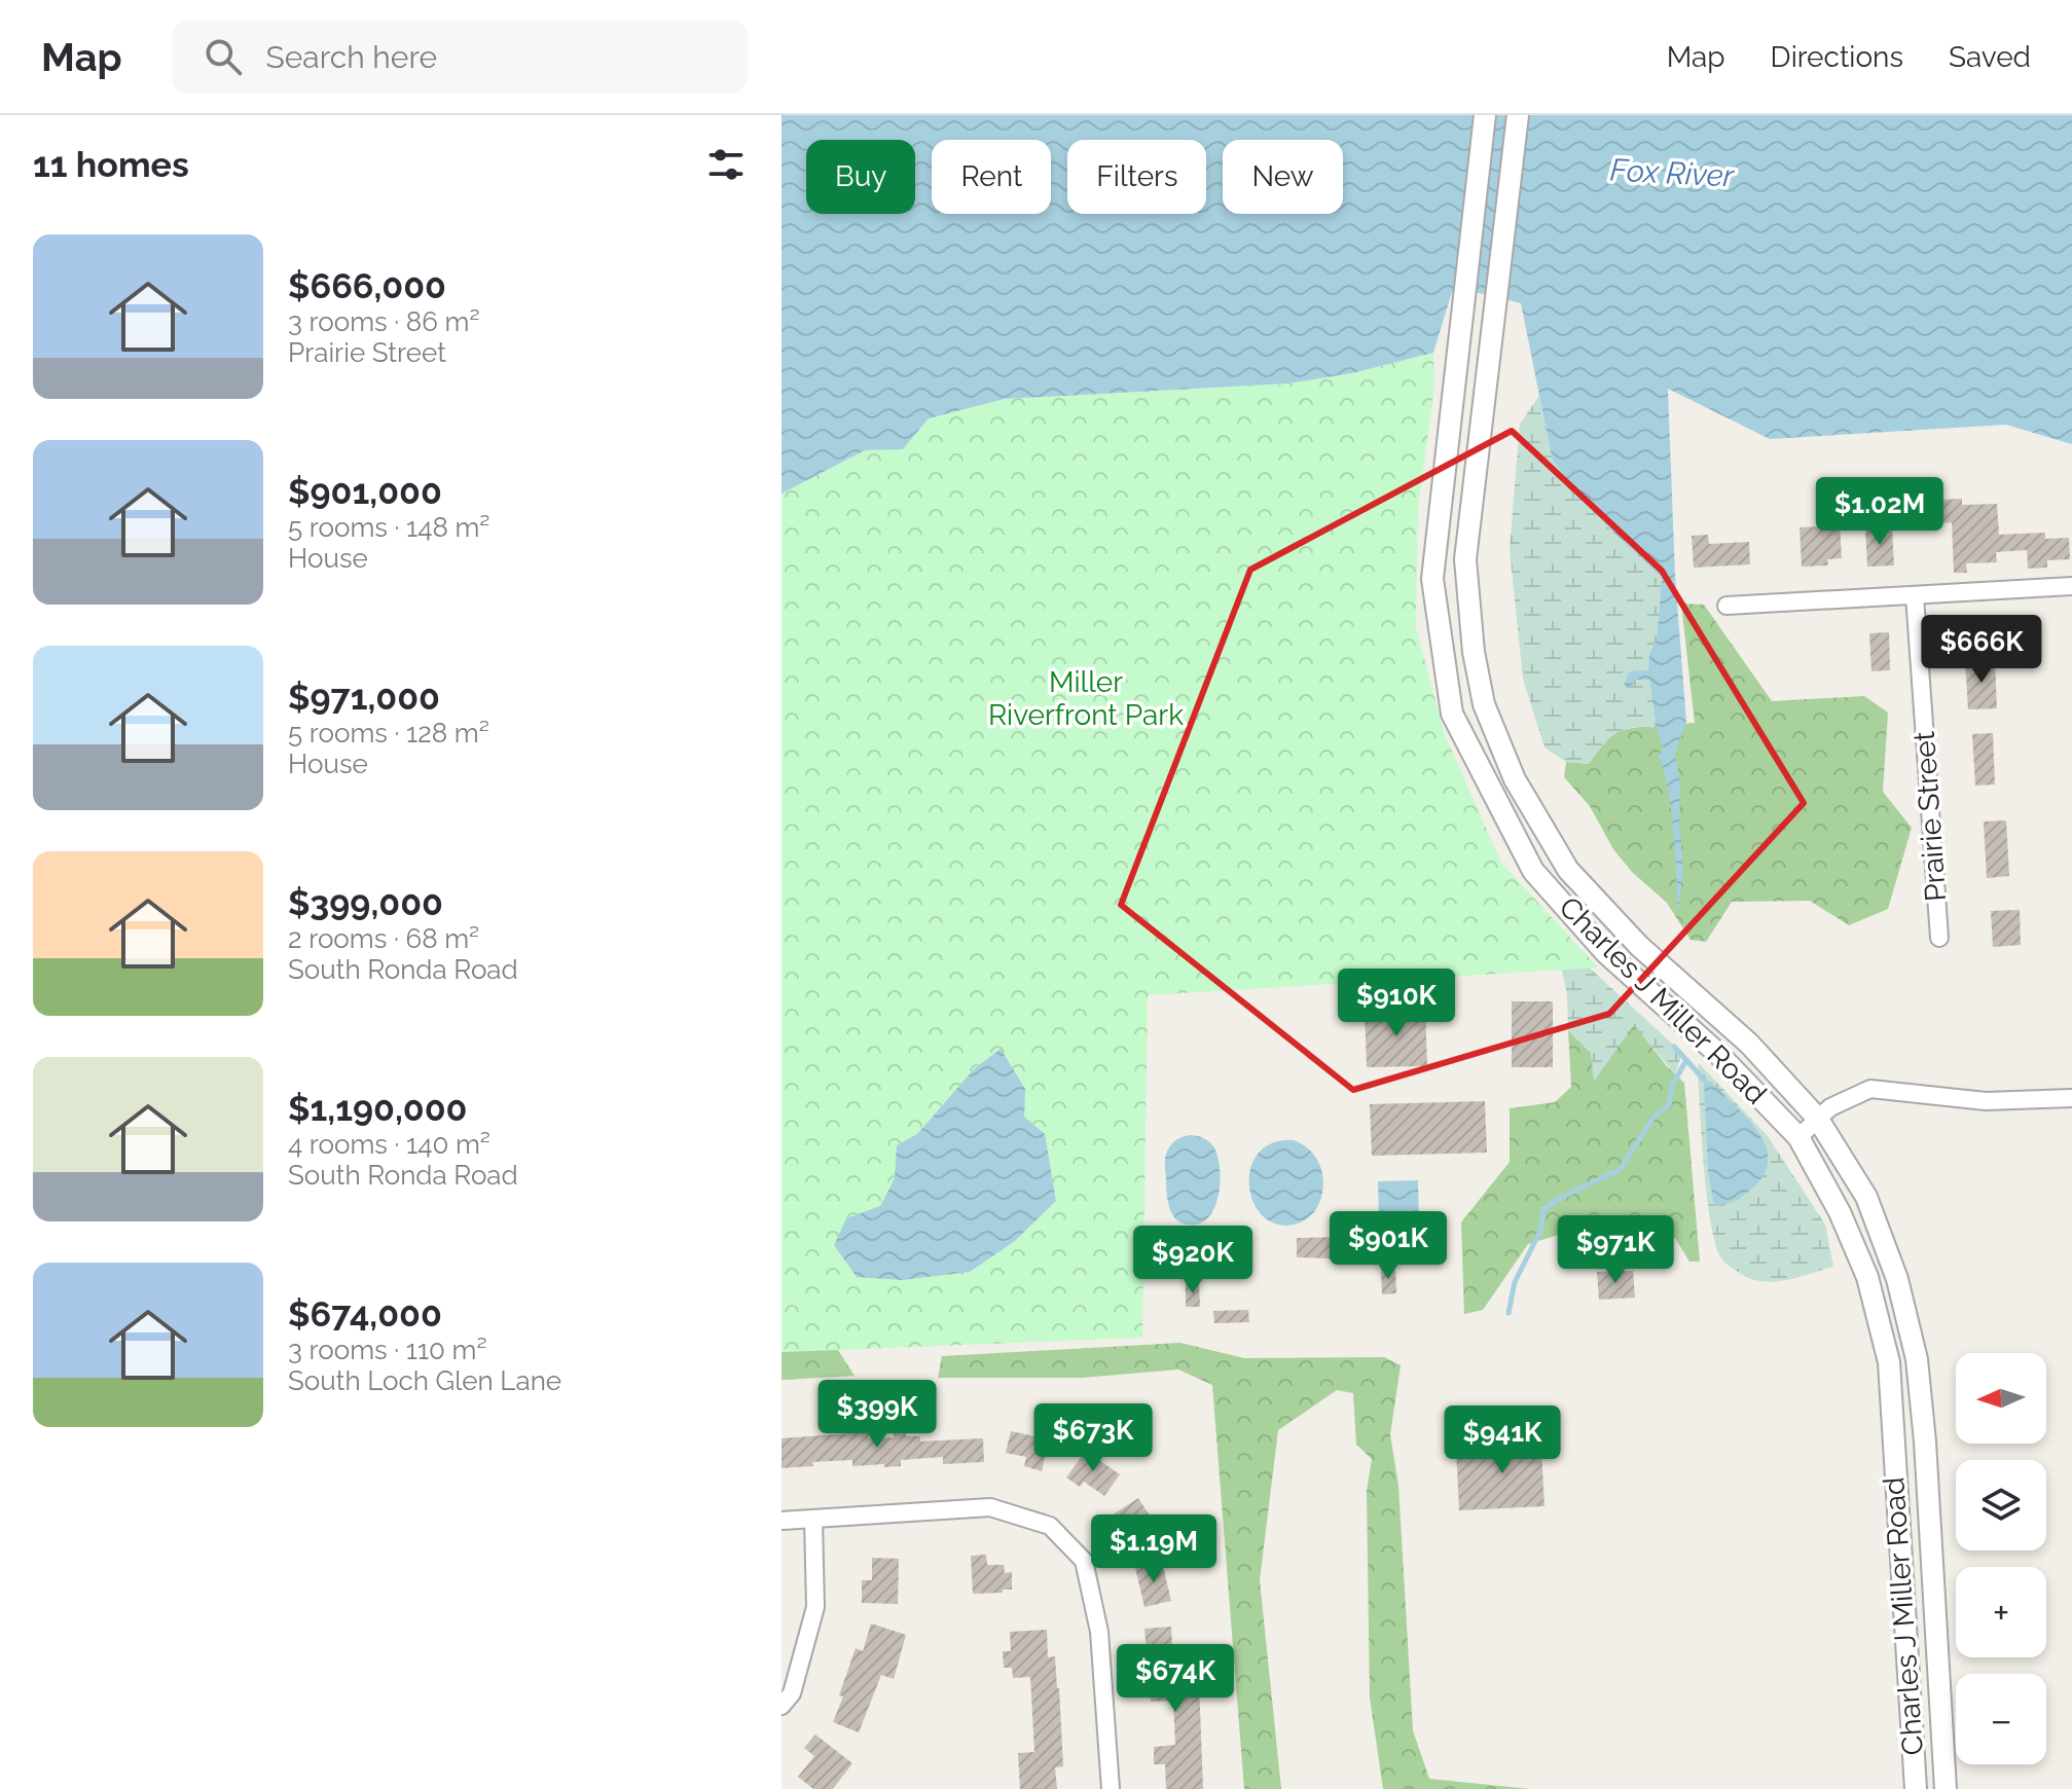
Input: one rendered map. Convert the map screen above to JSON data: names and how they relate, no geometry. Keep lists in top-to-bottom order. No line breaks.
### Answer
{"streets":{"street":["Prairie Street","Charles J Miller Road"]},"water":["Fox River"],"parks":["Miller Riverfront Park"],"north":"left","page":{"header":"Map","search":"Search here","nav":["Map","Directions","Saved"],"heading":"11 homes","chip":["Buy","Rent","Filters","New"],"list":[{"name":"$666,000","note":"3 rooms · 86 m² · Prairie Street"},{"name":"$901,000","note":"5 rooms · 148 m² · House"},{"name":"$971,000","note":"5 rooms · 128 m² · House"},{"name":"$399,000","note":"2 rooms · 68 m² · South Ronda Road"},{"name":"$1,190,000","note":"4 rooms · 140 m² · South Ronda Road"},{"name":"$674,000","note":"3 rooms · 110 m² · South Loch Glen Lane"}],"price":["$1.02M","$666K","$910K","$901K","$971K","$920K","$399K","$673K","$941K","$1.19M","$674K"],"map_buttons":["+","−"]}}
